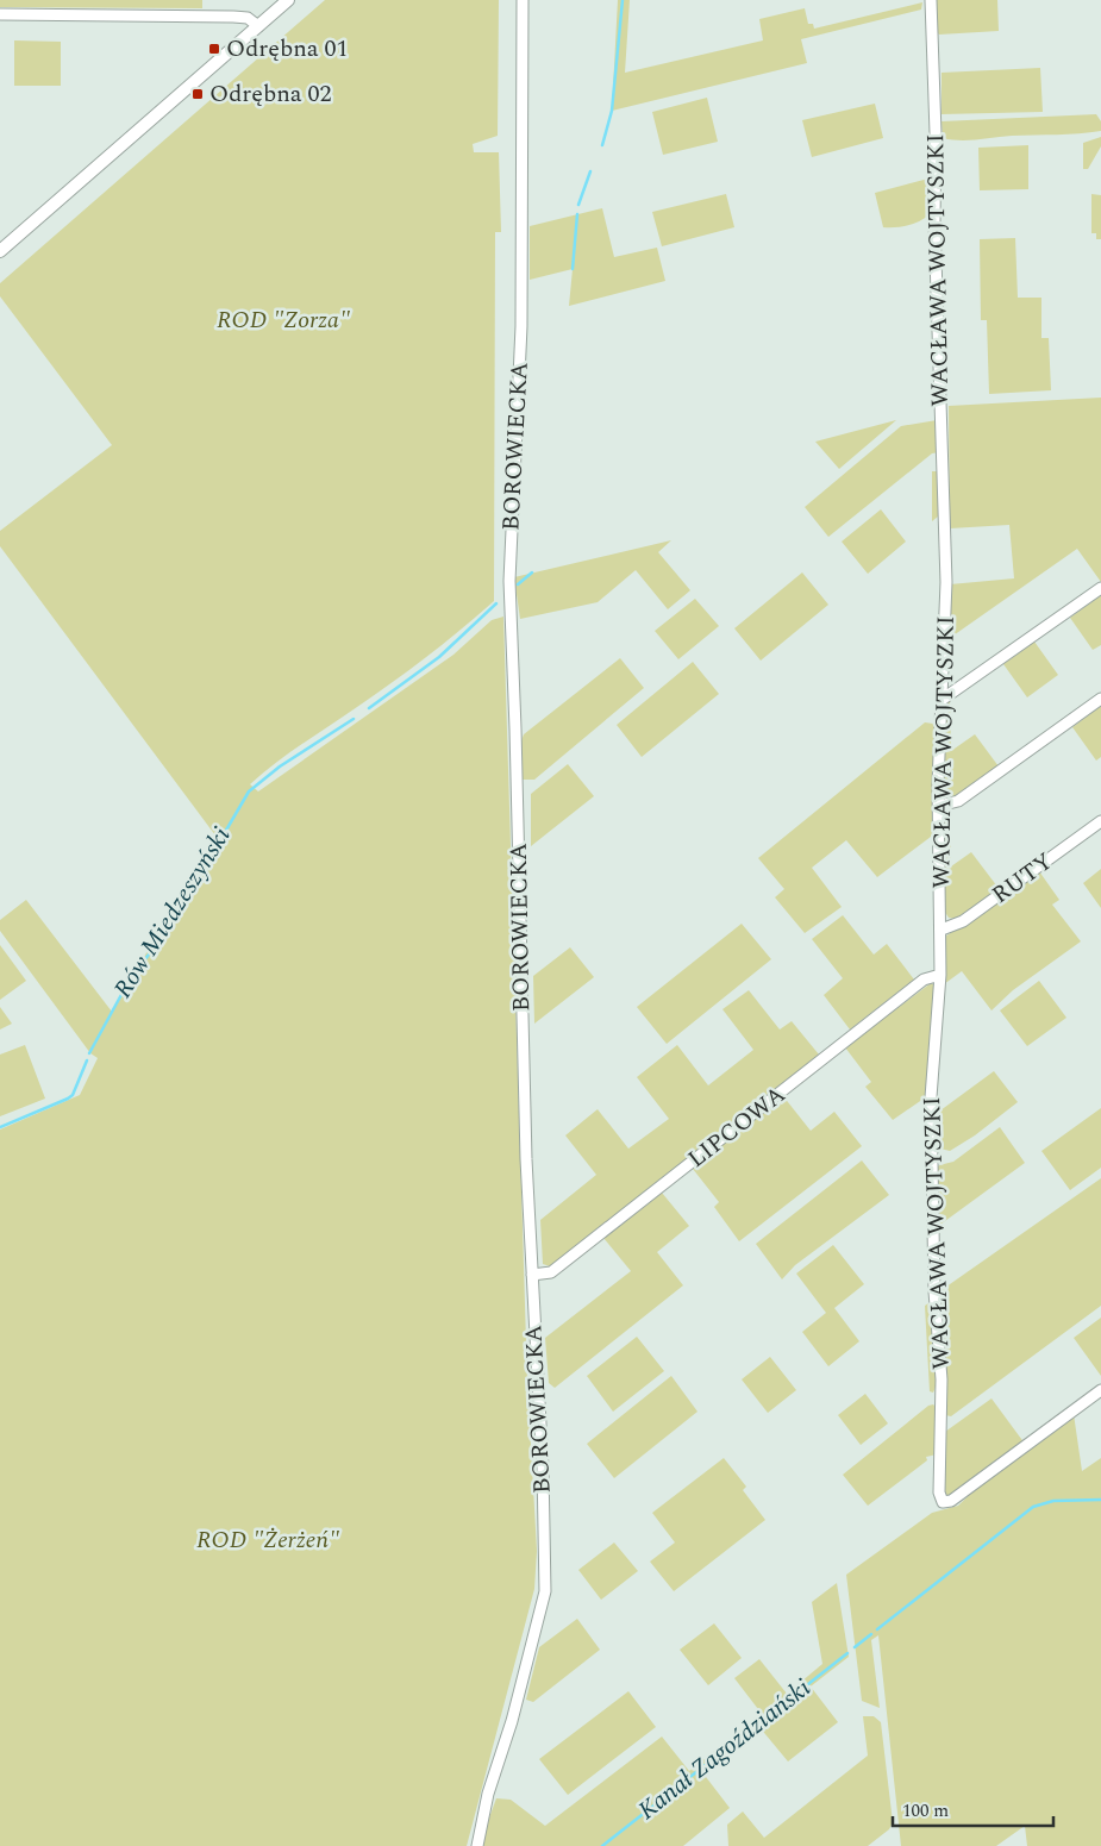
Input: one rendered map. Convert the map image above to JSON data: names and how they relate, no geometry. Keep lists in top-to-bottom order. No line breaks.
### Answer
{"streets":{"street":["WACŁAWA WOJTYSZKI","BOROWIECKA","RUTY","LIPCOWA"]},"crossings":[["WACŁAWA WOJTYSZKI","RUTY"],["WACŁAWA WOJTYSZKI","LIPCOWA"],["BOROWIECKA","LIPCOWA"]],"water":["Rów Miedzeszyński","Kanał Zagoździański"],"parks":["ROD \"Zorza\"","ROD \"Żerżeń\""],"places":{"transit":["Odrębna 01","Odrębna 02"]},"scale_bar":"100 m"}
